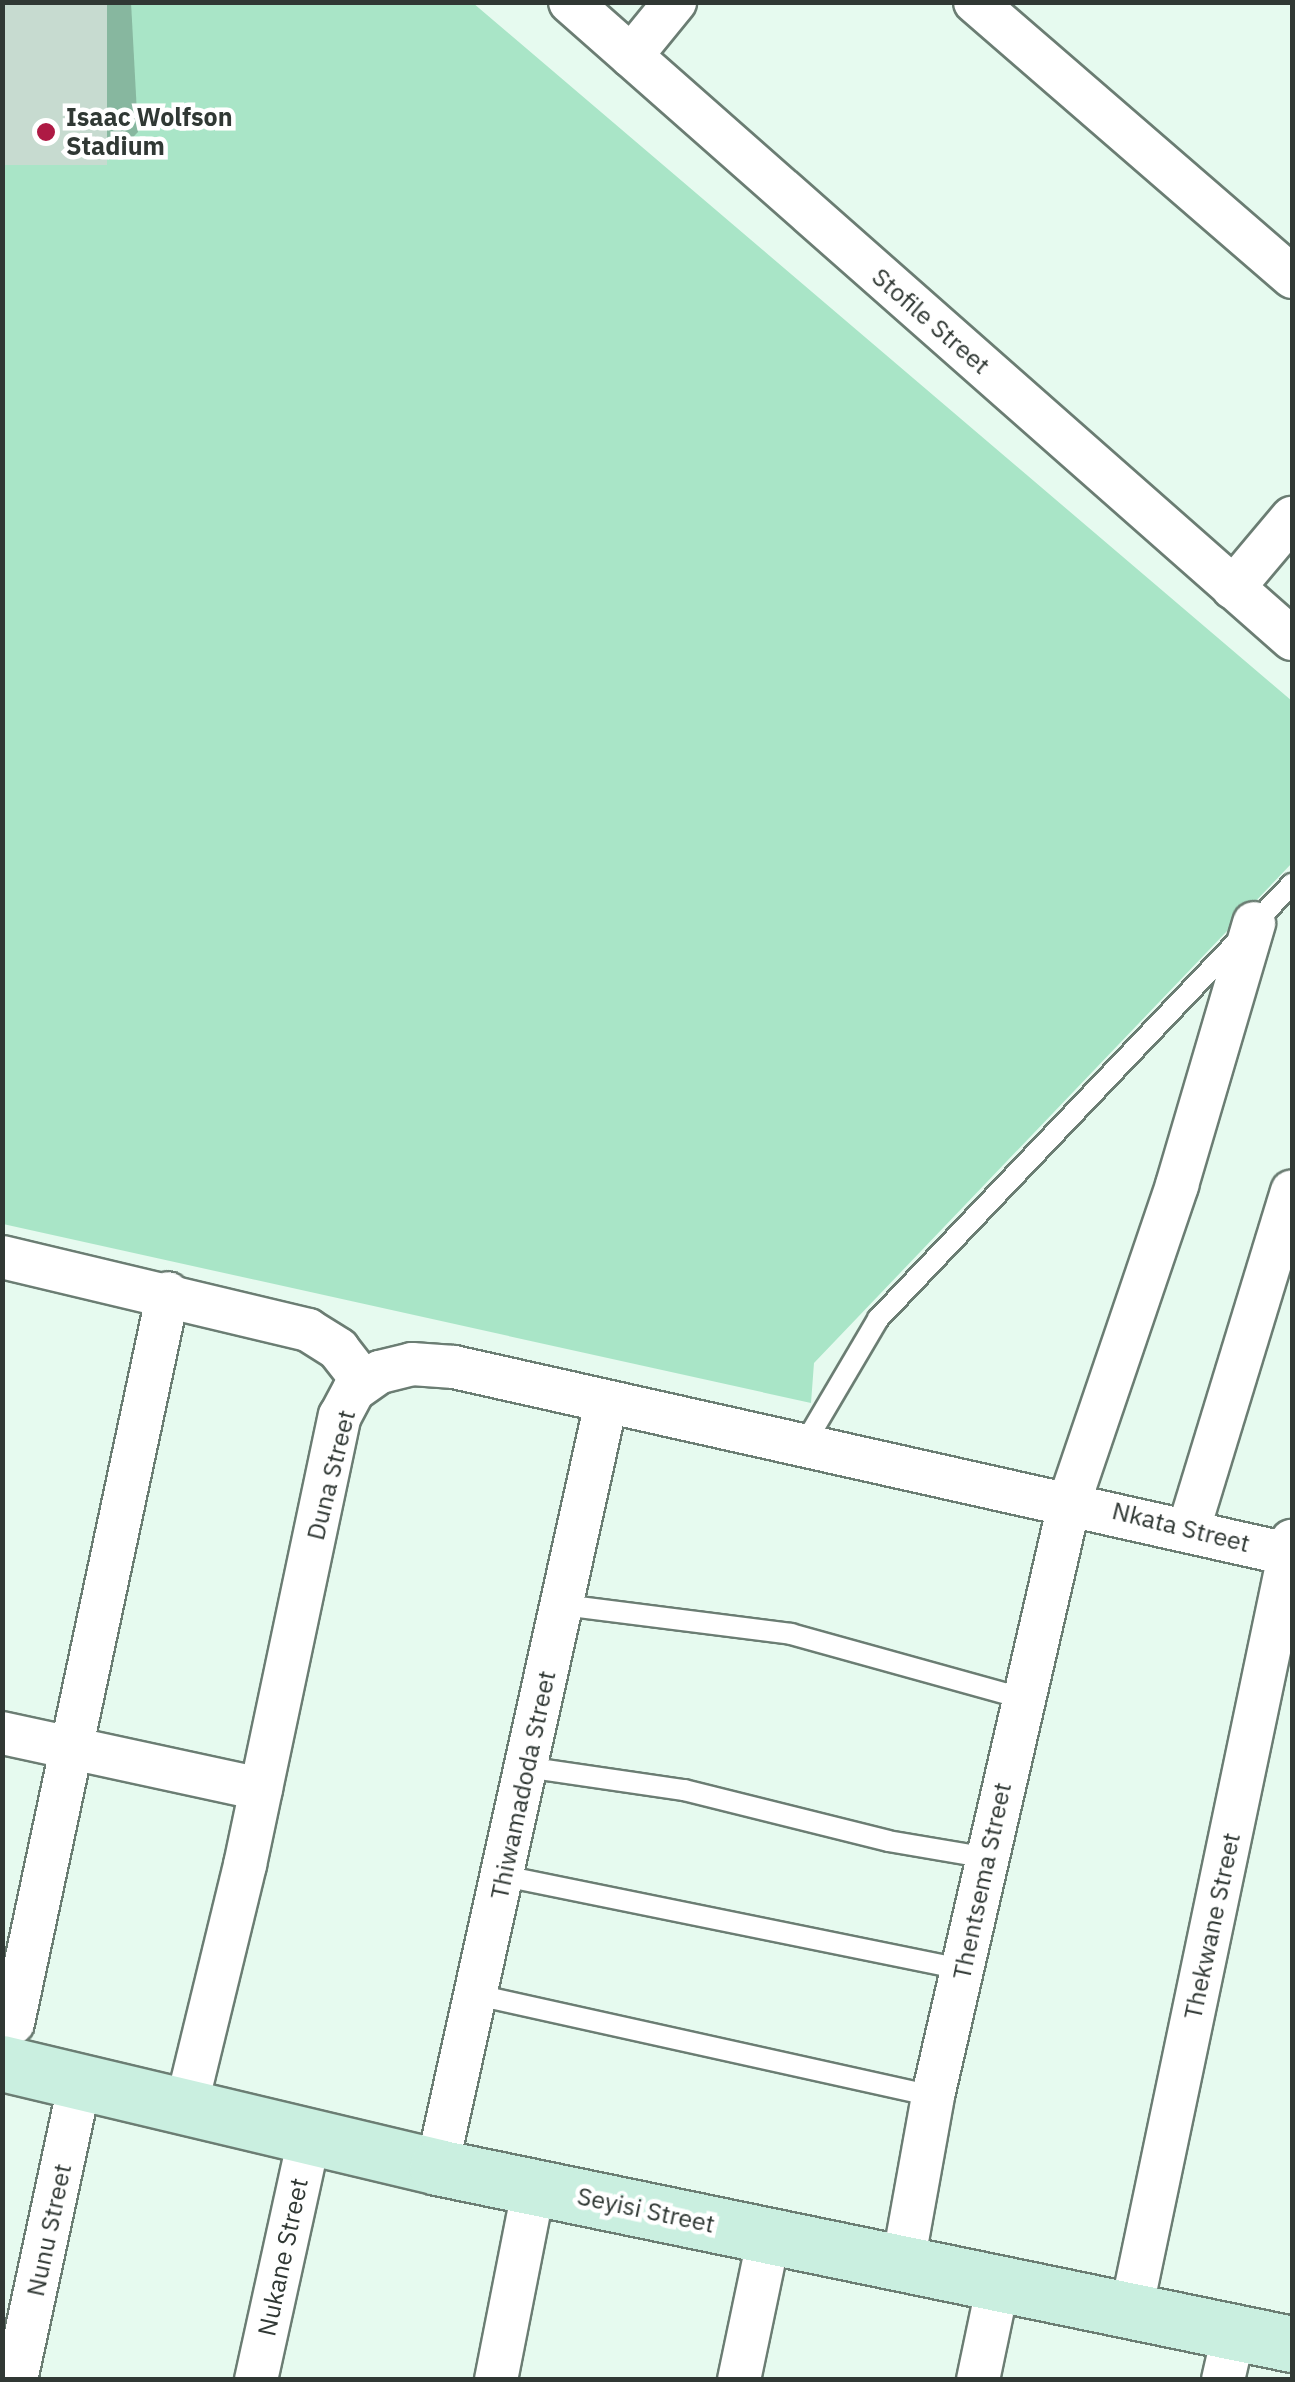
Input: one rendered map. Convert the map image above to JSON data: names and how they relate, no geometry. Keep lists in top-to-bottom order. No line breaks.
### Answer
{"streets":{"street":["Stofile Street","Duna Street","Nkata Street","Thiwamadoda Street","Thentsema Street","Thekwane Street","Seyisi Street","Nunu Street","Nukane Street"]},"crossings":[["Duna Street","Nkata Street"],["Duna Street","Thiwamadoda Street"],["Duna Street","Thentsema Street"],["Duna Street","Seyisi Street"],["Nkata Street","Thentsema Street"],["Nkata Street","Thekwane Street"],["Thiwamadoda Street","Seyisi Street"],["Thentsema Street","Seyisi Street"],["Thekwane Street","Seyisi Street"],["Seyisi Street","Nunu Street"],["Seyisi Street","Nukane Street"]],"places":["Isaac Wolfson Stadium"]}
